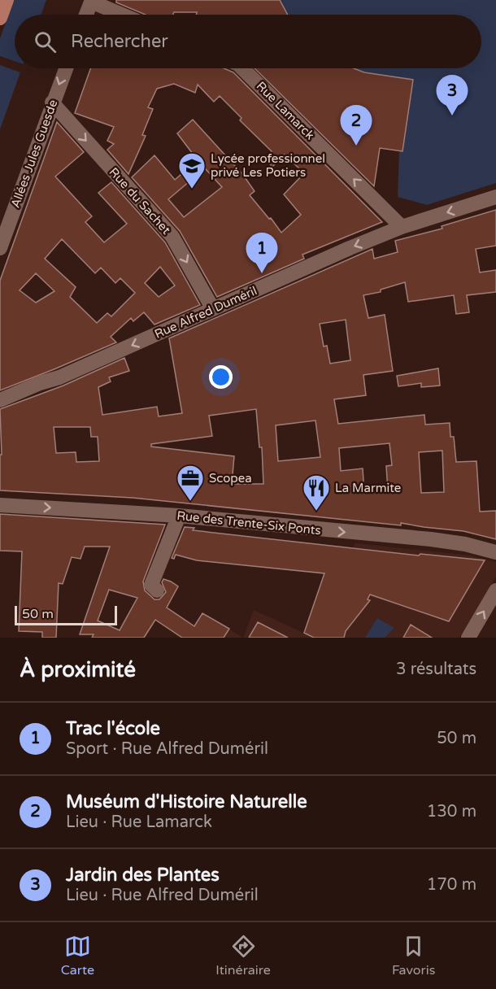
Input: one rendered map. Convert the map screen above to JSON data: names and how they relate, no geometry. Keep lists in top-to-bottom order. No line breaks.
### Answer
{"streets":{"street":["Rue Lamarck","Allées Jules Guesde","Rue du Sachet","Rue Alfred Duméril","Rue des Trente-Six Ponts"]},"crossings":[["Rue Lamarck","Rue Alfred Duméril"],["Allées Jules Guesde","Rue du Sachet"],["Rue du Sachet","Rue Alfred Duméril"]],"one_way":["Rue Lamarck","Rue du Sachet","Rue Alfred Duméril","Rue des Trente-Six Ponts"],"places":{"school or university":["Lycée professionnel privé Les Potiers"],"office":["Scopea"],"restaurant":["La Marmite"]},"scale_bar":"50 m","page":{"search":"Rechercher","pins":["3","2","1"],"scale":"50 m","heading":["À proximité","3 résultats"],"list":[{"mark":"1","name":"Trac l'école","note":"Sport · Rue Alfred Duméril","value":"50 m"},{"mark":"2","name":"Muséum d'Histoire Naturelle","note":"Lieu · Rue Lamarck","value":"130 m"},{"mark":"3","name":"Jardin des Plantes","note":"Lieu · Rue Alfred Duméril","value":"170 m"}],"nav":["Carte","Itinéraire","Favoris"]}}
